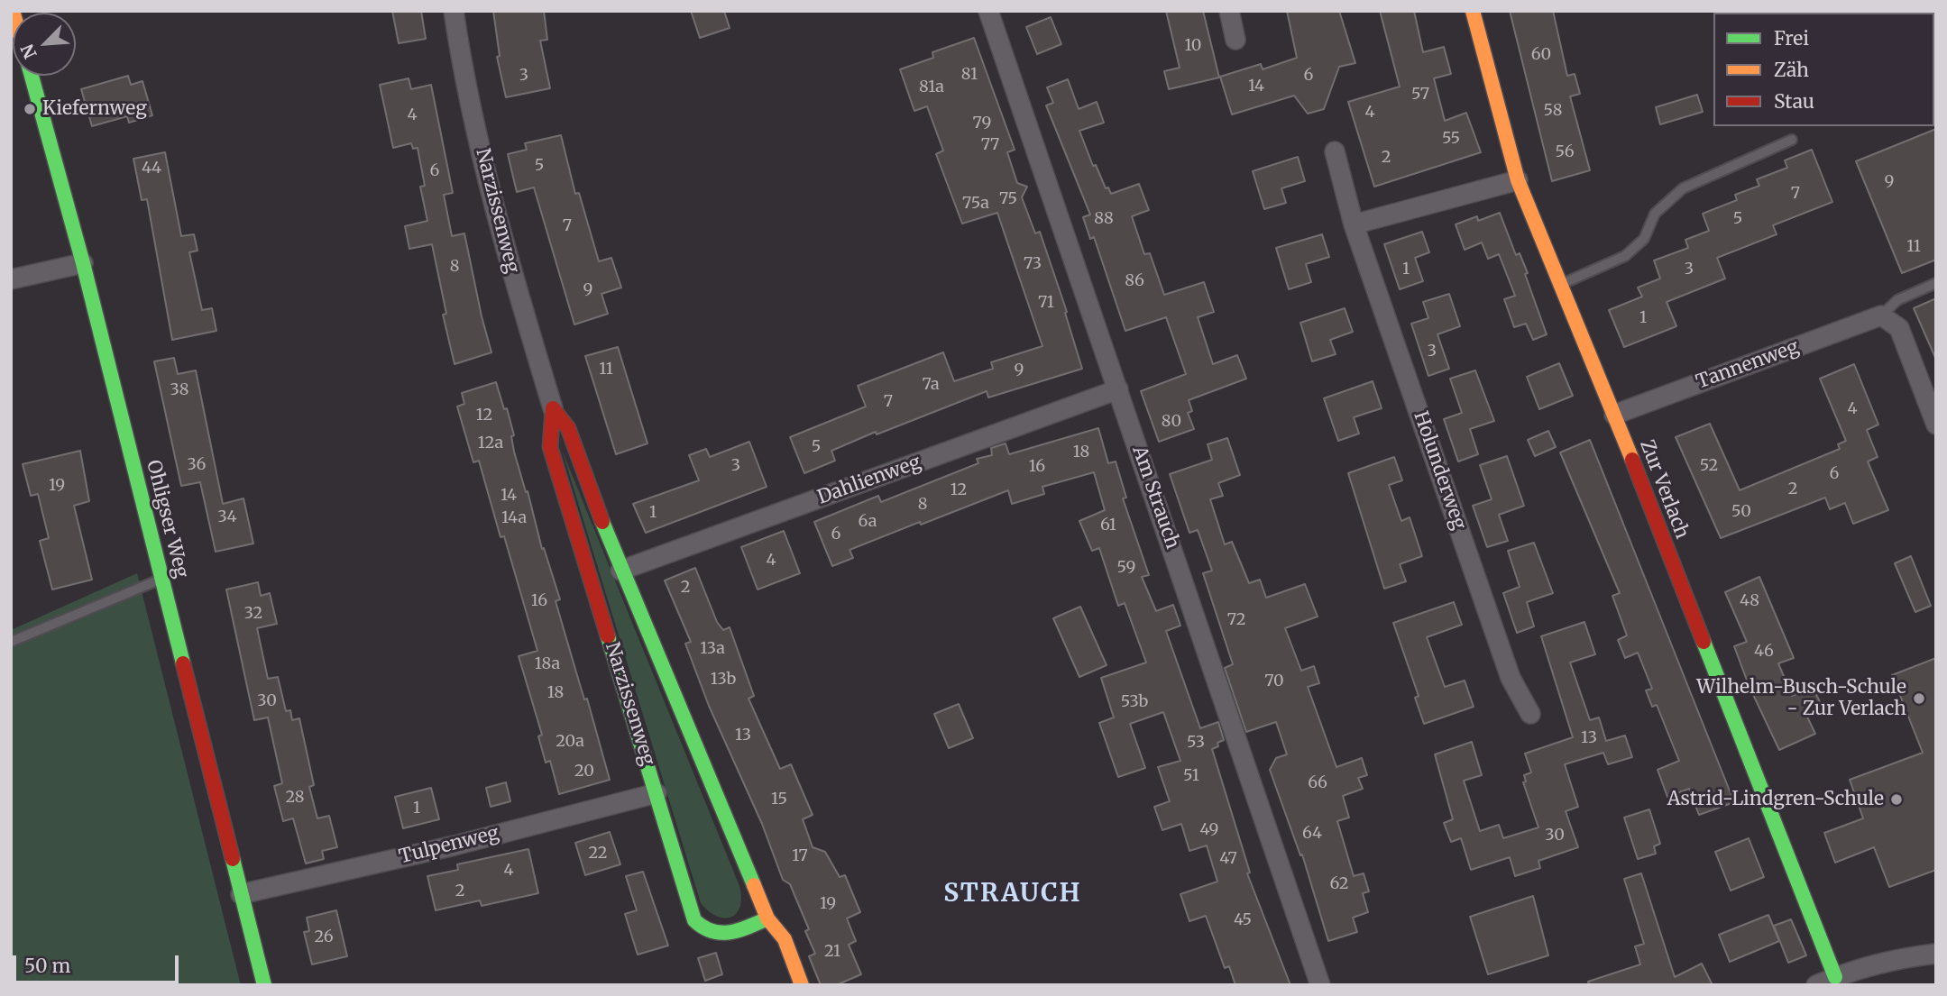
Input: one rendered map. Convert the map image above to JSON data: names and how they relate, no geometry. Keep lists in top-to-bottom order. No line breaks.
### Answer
{"streets":{"street":["Narzissenweg","Tannenweg","Holunderweg","Dahlienweg","Zur Verlach","Am Strauch","Ohligser Weg","Tulpenweg"]},"crossings":[["Narzissenweg","Dahlienweg"],["Narzissenweg","Tulpenweg"],["Tannenweg","Zur Verlach"],["Dahlienweg","Am Strauch"],["Ohligser Weg","Tulpenweg"]],"districts":["STRAUCH"],"places":["Kiefernweg","Wilhelm-Busch-Schule - Zur Verlach","Astrid-Lindgren-Schule"],"house_numbers":["10","60","81","3","6","14","81a","57","58","4","4","79","55","77","56","2","5","44","6","9","7","75","75a","88","5","7","11","73","8","1","3","86","9","71","1","3","11","9","7a","38","7","4","12","80","12a","5","18","36","3","52","16","6","19","2","12","14","8","50","1","34","14a","6a","61","6","4","59","2","16","48","32","72","13a","46","18a","13b","70","18","30","53b","13","13","20a","53","20","51","66","28","15","1","49","64","30","22","17","47","4","62","2","19","45","26","21"],"legend":["Frei","Zäh","Stau"],"scale_bar":"50 m","north":"bottom left"}
